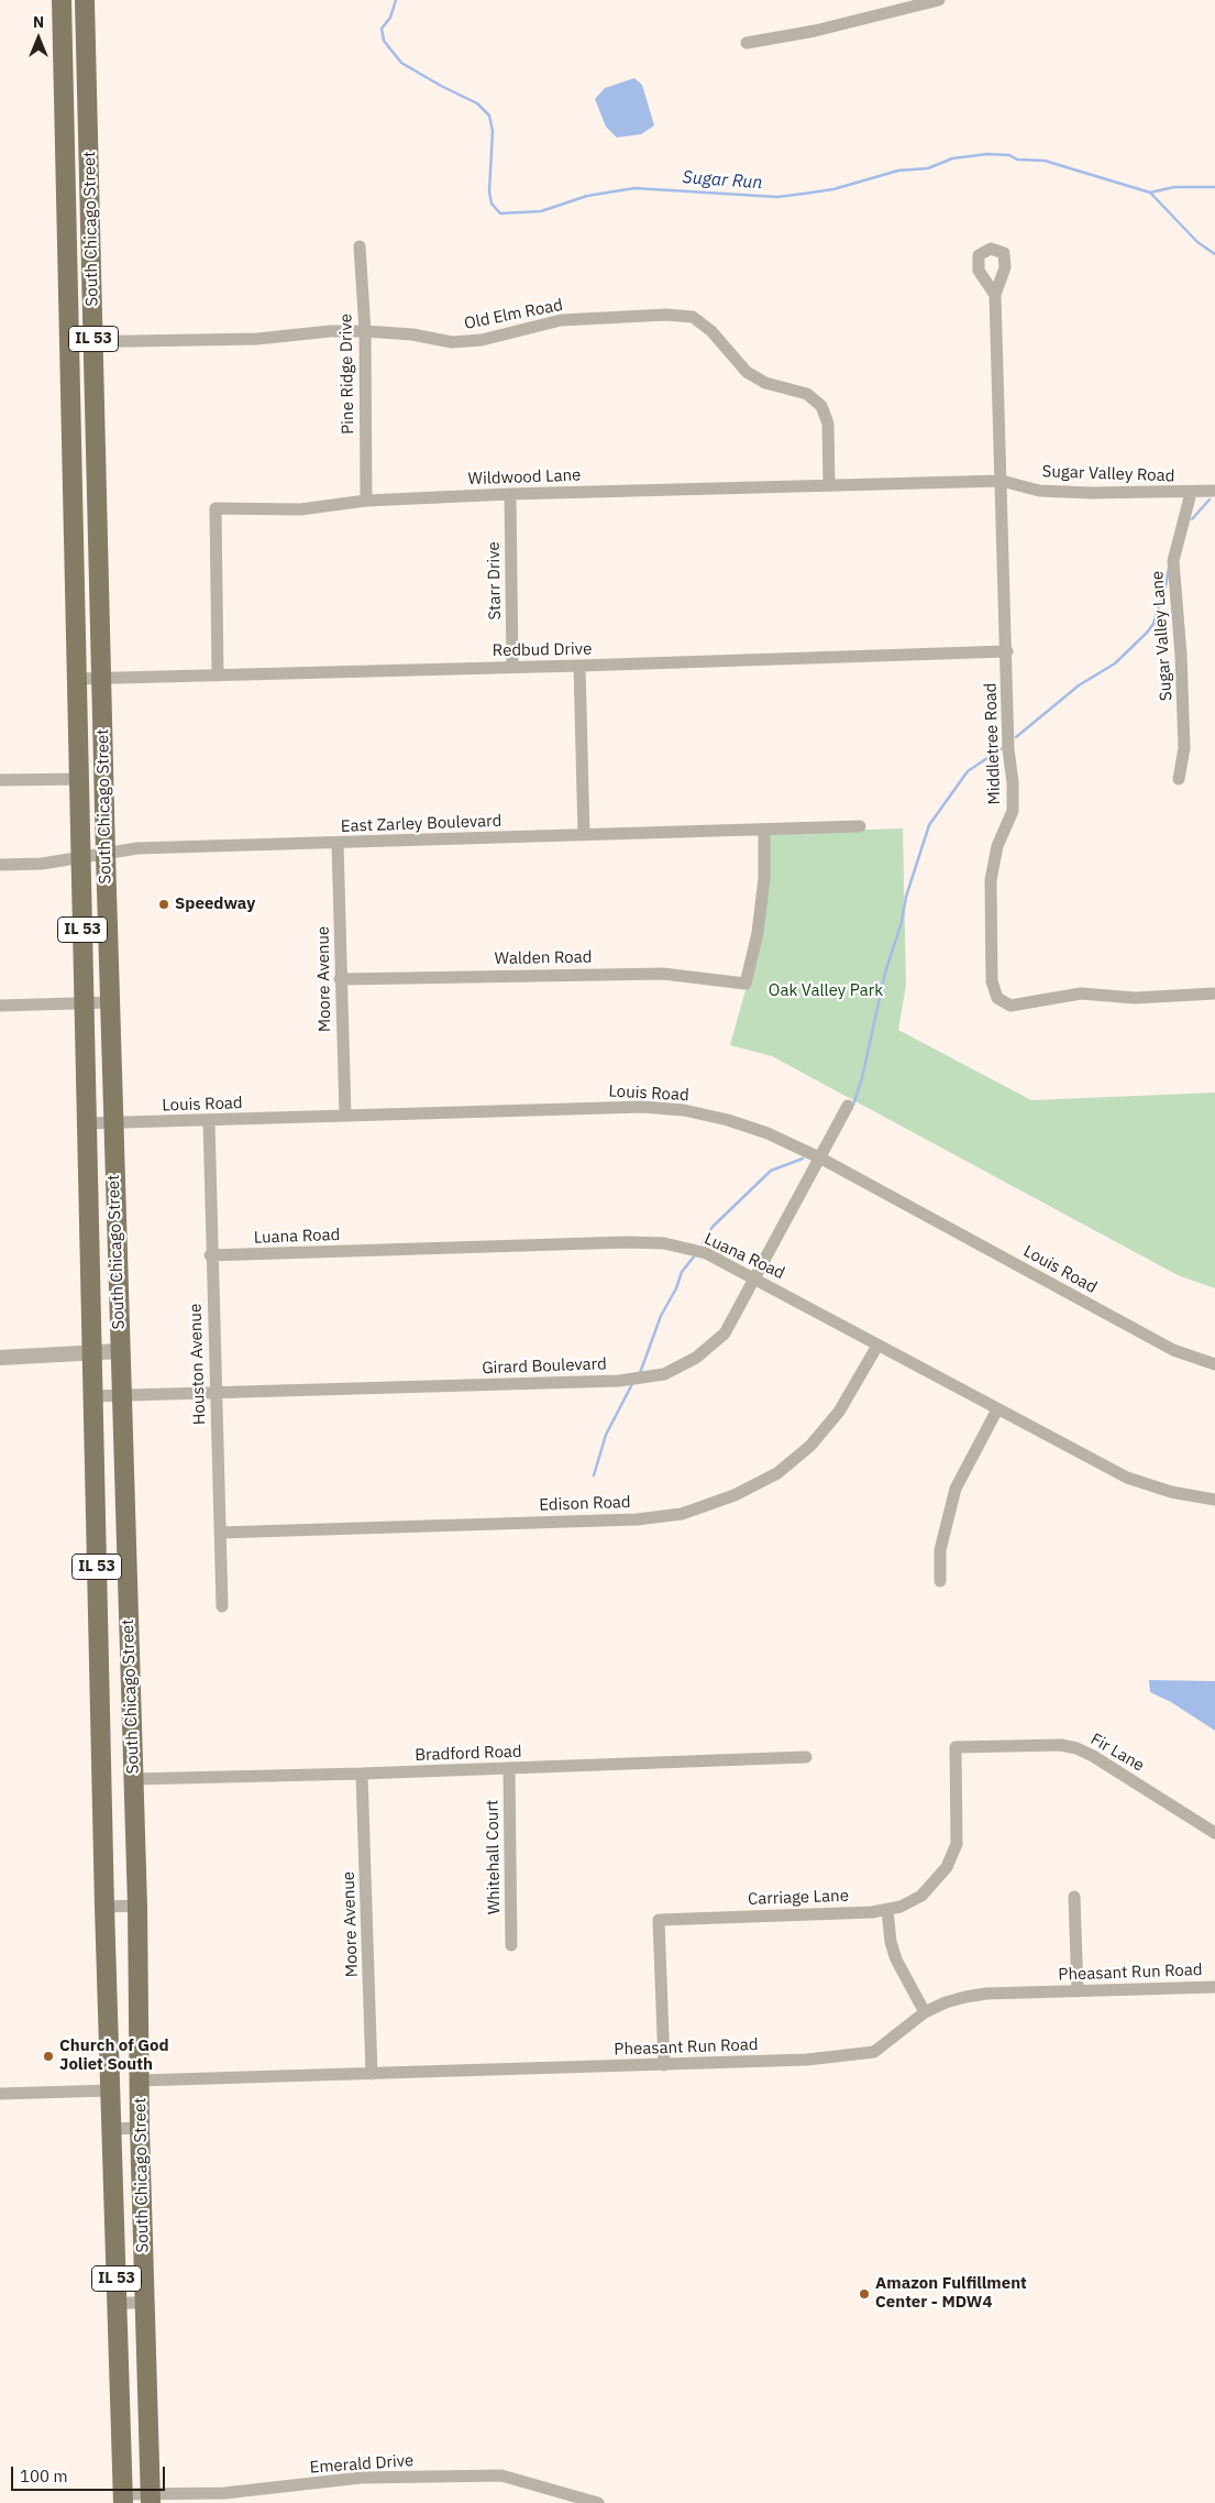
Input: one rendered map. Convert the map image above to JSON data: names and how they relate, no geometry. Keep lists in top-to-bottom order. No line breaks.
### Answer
{"streets":{"main road":["South Chicago Street","IL 53"],"street":["Old Elm Road","Pine Ridge Drive","Sugar Valley Road","Wildwood Lane","Starr Drive","Sugar Valley Lane","Redbud Drive","Middletree Road","East Zarley Boulevard","Walden Road","Moore Avenue","Louis Road","Luana Road","Houston Avenue","Girard Boulevard","Edison Road","Fir Lane","Bradford Road","Whitehall Court","Carriage Lane","Pheasant Run Road","Emerald Drive"]},"crossings":[["South Chicago Street","Old Elm Road"],["South Chicago Street","Redbud Drive"],["South Chicago Street","East Zarley Boulevard"],["South Chicago Street","Louis Road"],["South Chicago Street","Girard Boulevard"],["South Chicago Street","Bradford Road"],["South Chicago Street","Pheasant Run Road"],["South Chicago Street","Emerald Drive"],["Old Elm Road","Pine Ridge Drive"],["Old Elm Road","Wildwood Lane"],["Pine Ridge Drive","Wildwood Lane"],["Sugar Valley Road","Wildwood Lane"],["Sugar Valley Road","Sugar Valley Lane"],["Sugar Valley Road","Middletree Road"],["Wildwood Lane","Starr Drive"],["Wildwood Lane","Redbud Drive"],["Wildwood Lane","Middletree Road"],["Starr Drive","Redbud Drive"],["Redbud Drive","Middletree Road"],["East Zarley Boulevard","Walden Road"],["East Zarley Boulevard","Moore Avenue"],["Walden Road","Moore Avenue"],["Moore Avenue","Louis Road"],["Moore Avenue","Bradford Road"],["Moore Avenue","Pheasant Run Road"],["Louis Road","Houston Avenue"],["Louis Road","Girard Boulevard"],["Luana Road","Houston Avenue"],["Luana Road","Girard Boulevard"],["Luana Road","Edison Road"],["Houston Avenue","Girard Boulevard"],["Houston Avenue","Edison Road"],["Fir Lane","Carriage Lane"],["Bradford Road","Whitehall Court"],["Carriage Lane","Pheasant Run Road"]],"water":["Sugar Run"],"parks":["Oak Valley Park"],"places":["Speedway","Church of God Joliet South","Amazon Fulfillment Center - MDW4"],"scale_bar":"100 m","north":"top"}
